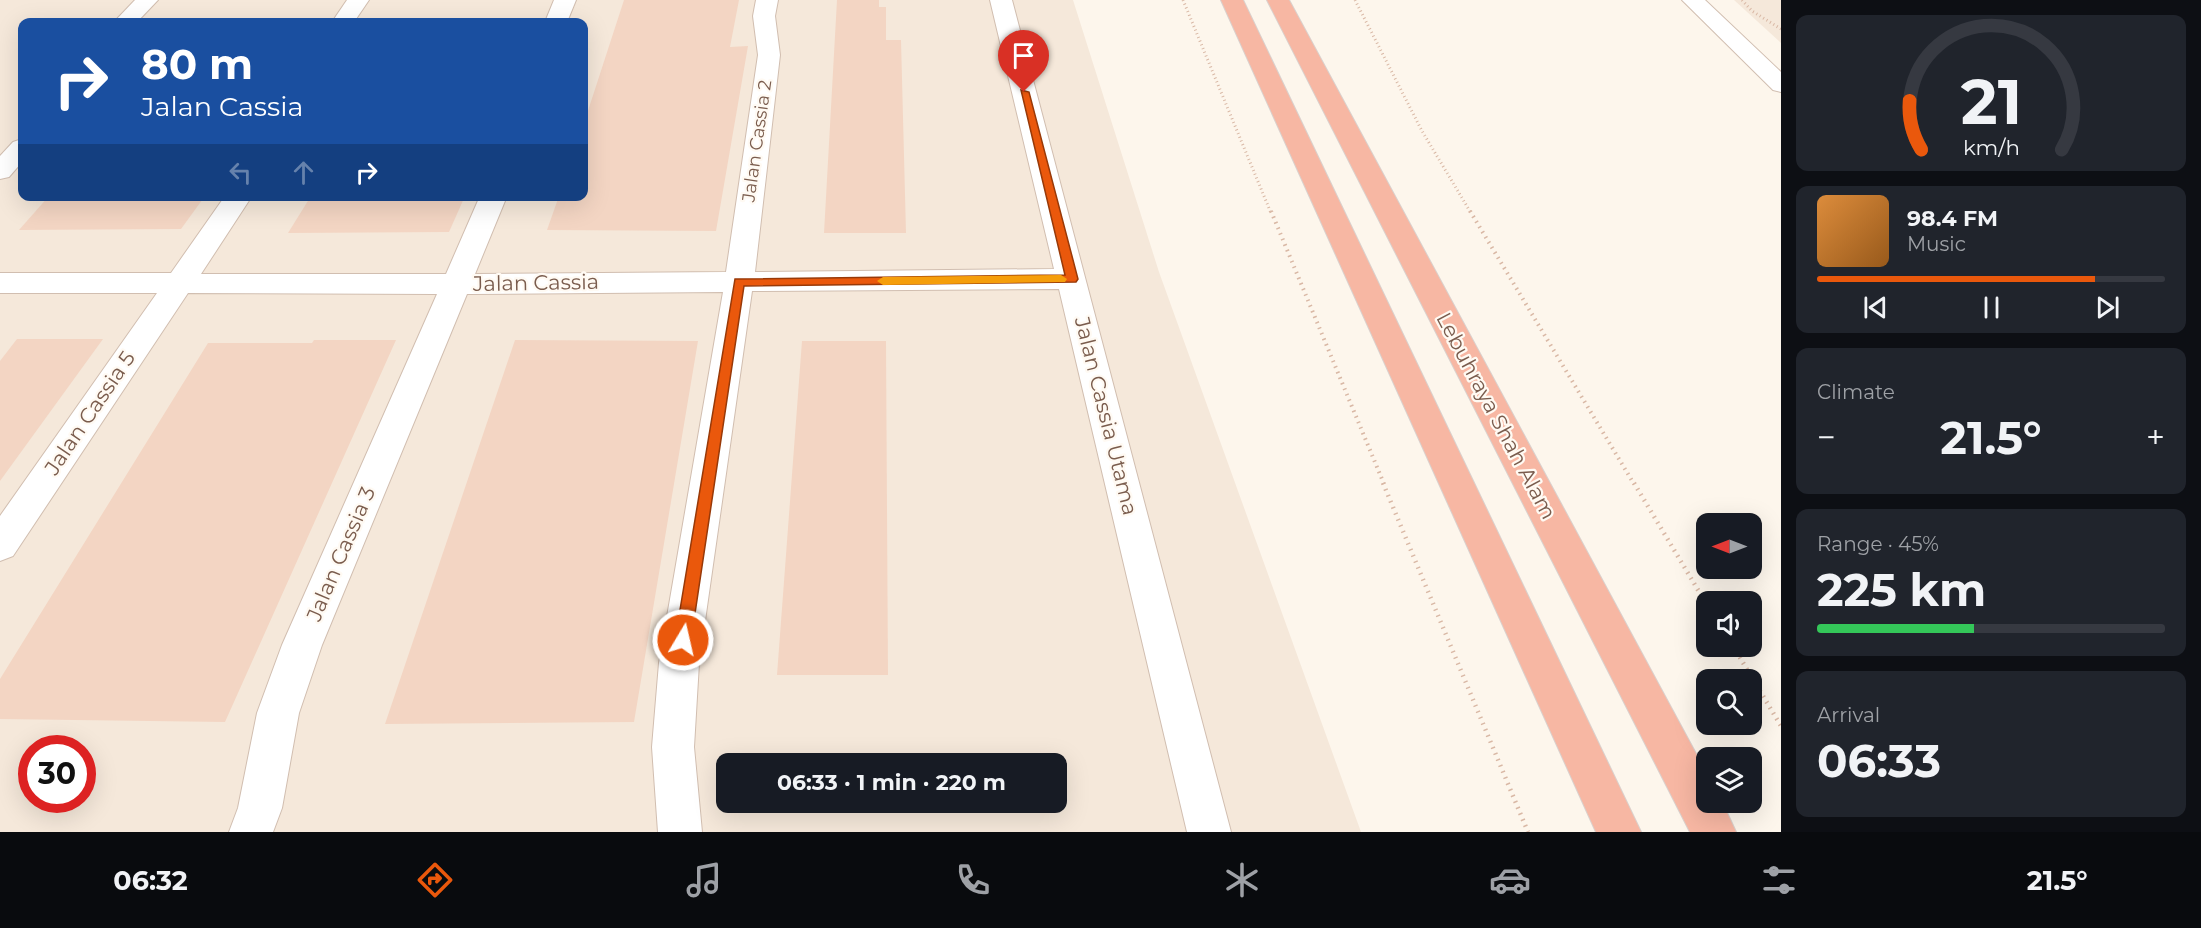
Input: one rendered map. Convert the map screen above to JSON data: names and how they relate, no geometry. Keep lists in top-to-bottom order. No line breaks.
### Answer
{"streets":{"highway":["Lebuhraya Shah Alam"],"street":["Jalan Cassia 2","Jalan Cassia","Jalan Cassia 5","Jalan Cassia Utama","Jalan Cassia 3"]},"crossings":[["Jalan Cassia 2","Jalan Cassia"],["Jalan Cassia","Jalan Cassia 5"],["Jalan Cassia","Jalan Cassia Utama"],["Jalan Cassia","Jalan Cassia 3"]],"north":"left","page":{"turn":["80 m","Jalan Cassia"],"song":["98.4 FM","Music"],"tile":["Climate",["Range · 45%","225 km"],["Arrival","06:33"]],"heat":["−","21.5°","+"],"limit":"30","trip":"06:33 · 1 min · 220 m","tabs":["06:32","21.5°"],"gauge":["21","km/h"]}}
